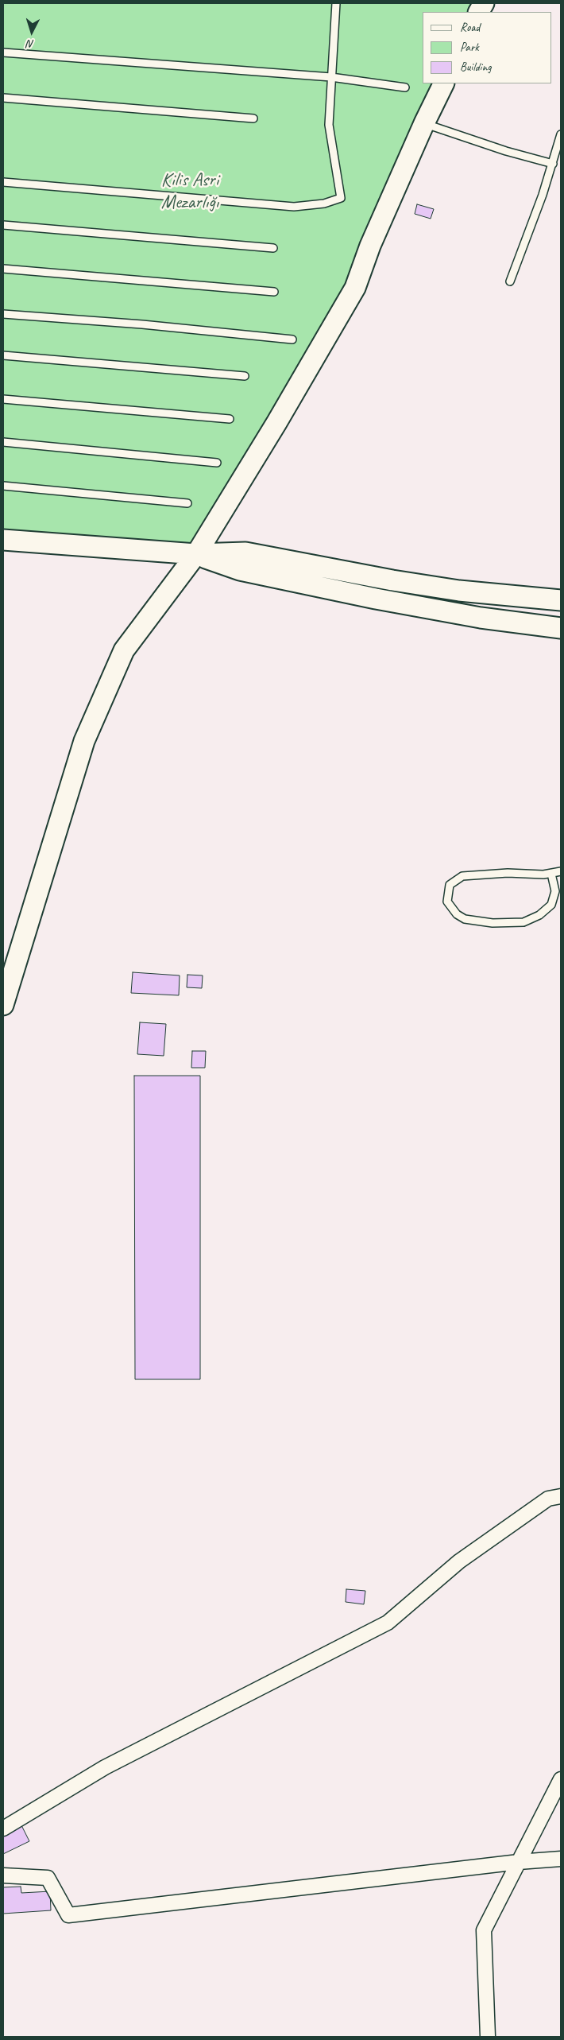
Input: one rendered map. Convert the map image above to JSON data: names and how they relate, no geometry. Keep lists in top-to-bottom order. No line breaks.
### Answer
{"parks":["Kilis Asri Mezarlığı"],"legend":["Road","Park","Building"],"north":"bottom"}
